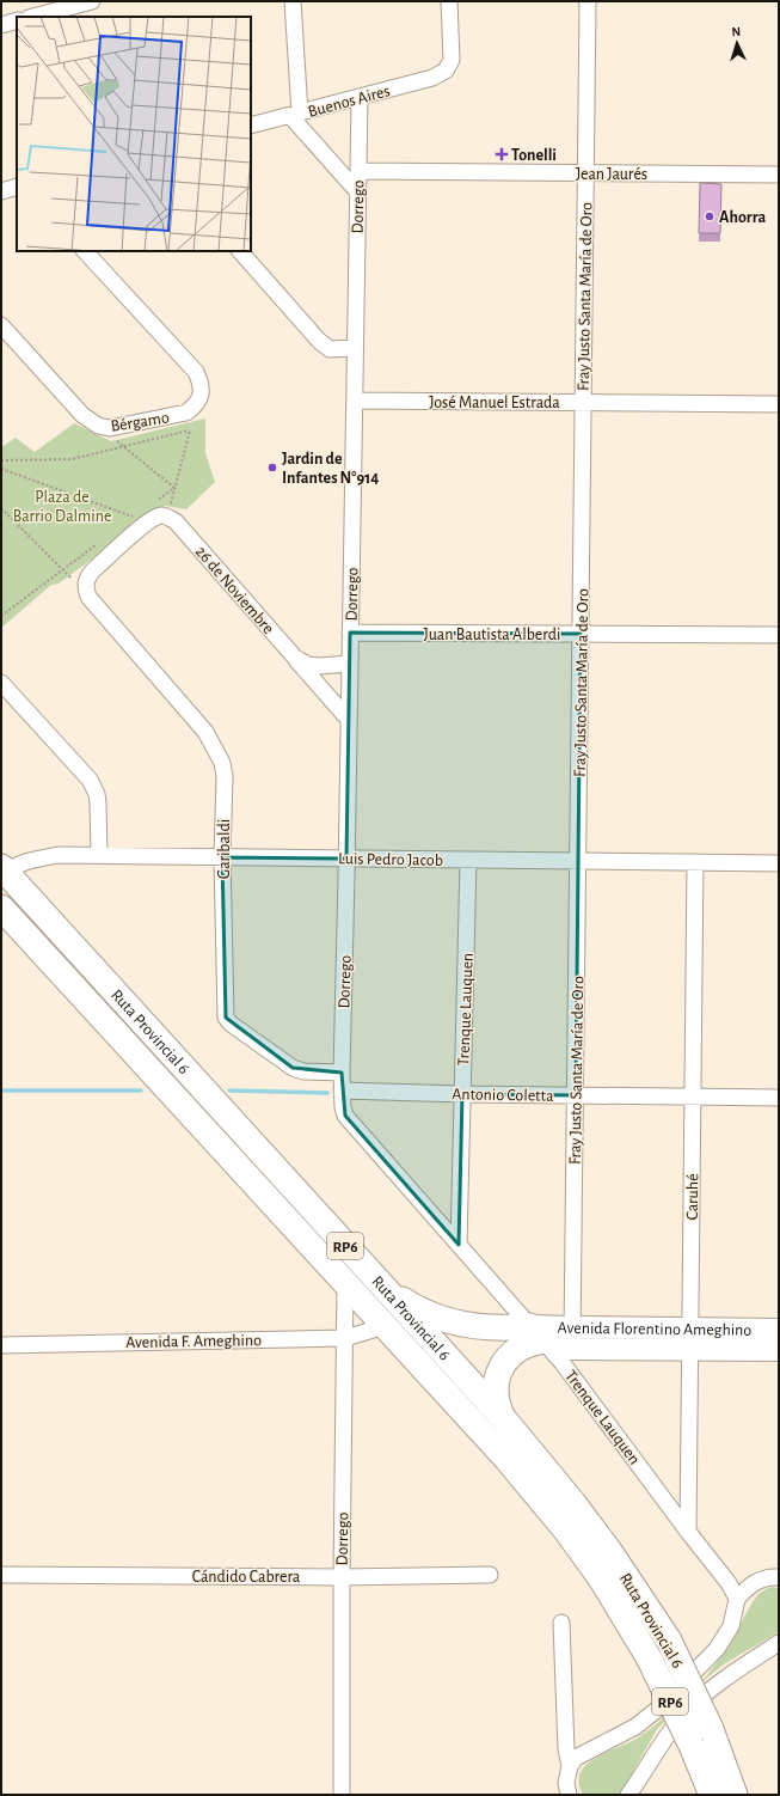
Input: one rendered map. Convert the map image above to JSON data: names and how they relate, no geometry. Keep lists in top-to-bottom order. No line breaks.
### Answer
{"streets":{"highway":["Ruta Provincial 6","RP6"],"main road":["Avenida Florentino Ameghino"],"street":["Buenos Aires","Jean Jaurés","Dorrego","Fray Justo Santa María de Oro","José Manuel Estrada","Bérgamo","26 de Noviembre","Juan Bautista Alberdi","Garibaldi","Luis Pedro Jacob","Trenque Lauquen","Antonio Coletta","Caruhé","Avenida F. Ameghino","Cándido Cabrera"]},"crossings":[["Buenos Aires","Dorrego"],["Jean Jaurés","Dorrego"],["Jean Jaurés","Fray Justo Santa María de Oro"],["Dorrego","José Manuel Estrada"],["Dorrego","26 de Noviembre"],["Dorrego","Juan Bautista Alberdi"],["Dorrego","Garibaldi"],["Dorrego","Luis Pedro Jacob"],["Dorrego","Trenque Lauquen"],["Dorrego","Ruta Provincial 6"],["Dorrego","Antonio Coletta"],["Dorrego","Avenida F. Ameghino"],["Dorrego","Cándido Cabrera"],["Fray Justo Santa María de Oro","José Manuel Estrada"],["Fray Justo Santa María de Oro","Juan Bautista Alberdi"],["Fray Justo Santa María de Oro","Luis Pedro Jacob"],["Fray Justo Santa María de Oro","Trenque Lauquen"],["Fray Justo Santa María de Oro","Antonio Coletta"],["Fray Justo Santa María de Oro","Avenida Florentino Ameghino"],["Garibaldi","Luis Pedro Jacob"],["Luis Pedro Jacob","Trenque Lauquen"],["Luis Pedro Jacob","Ruta Provincial 6"],["Luis Pedro Jacob","Caruhé"],["Trenque Lauquen","Antonio Coletta"],["Trenque Lauquen","Caruhé"],["Trenque Lauquen","Avenida Florentino Ameghino"],["Ruta Provincial 6","Avenida F. Ameghino"],["Antonio Coletta","Caruhé"],["Caruhé","Avenida Florentino Ameghino"]],"parks":["Plaza de Barrio Dalmine"],"places":{"health":["Tonelli"],"other":["Ahorra","Jardin de Infantes N°914"]},"north":"top"}
